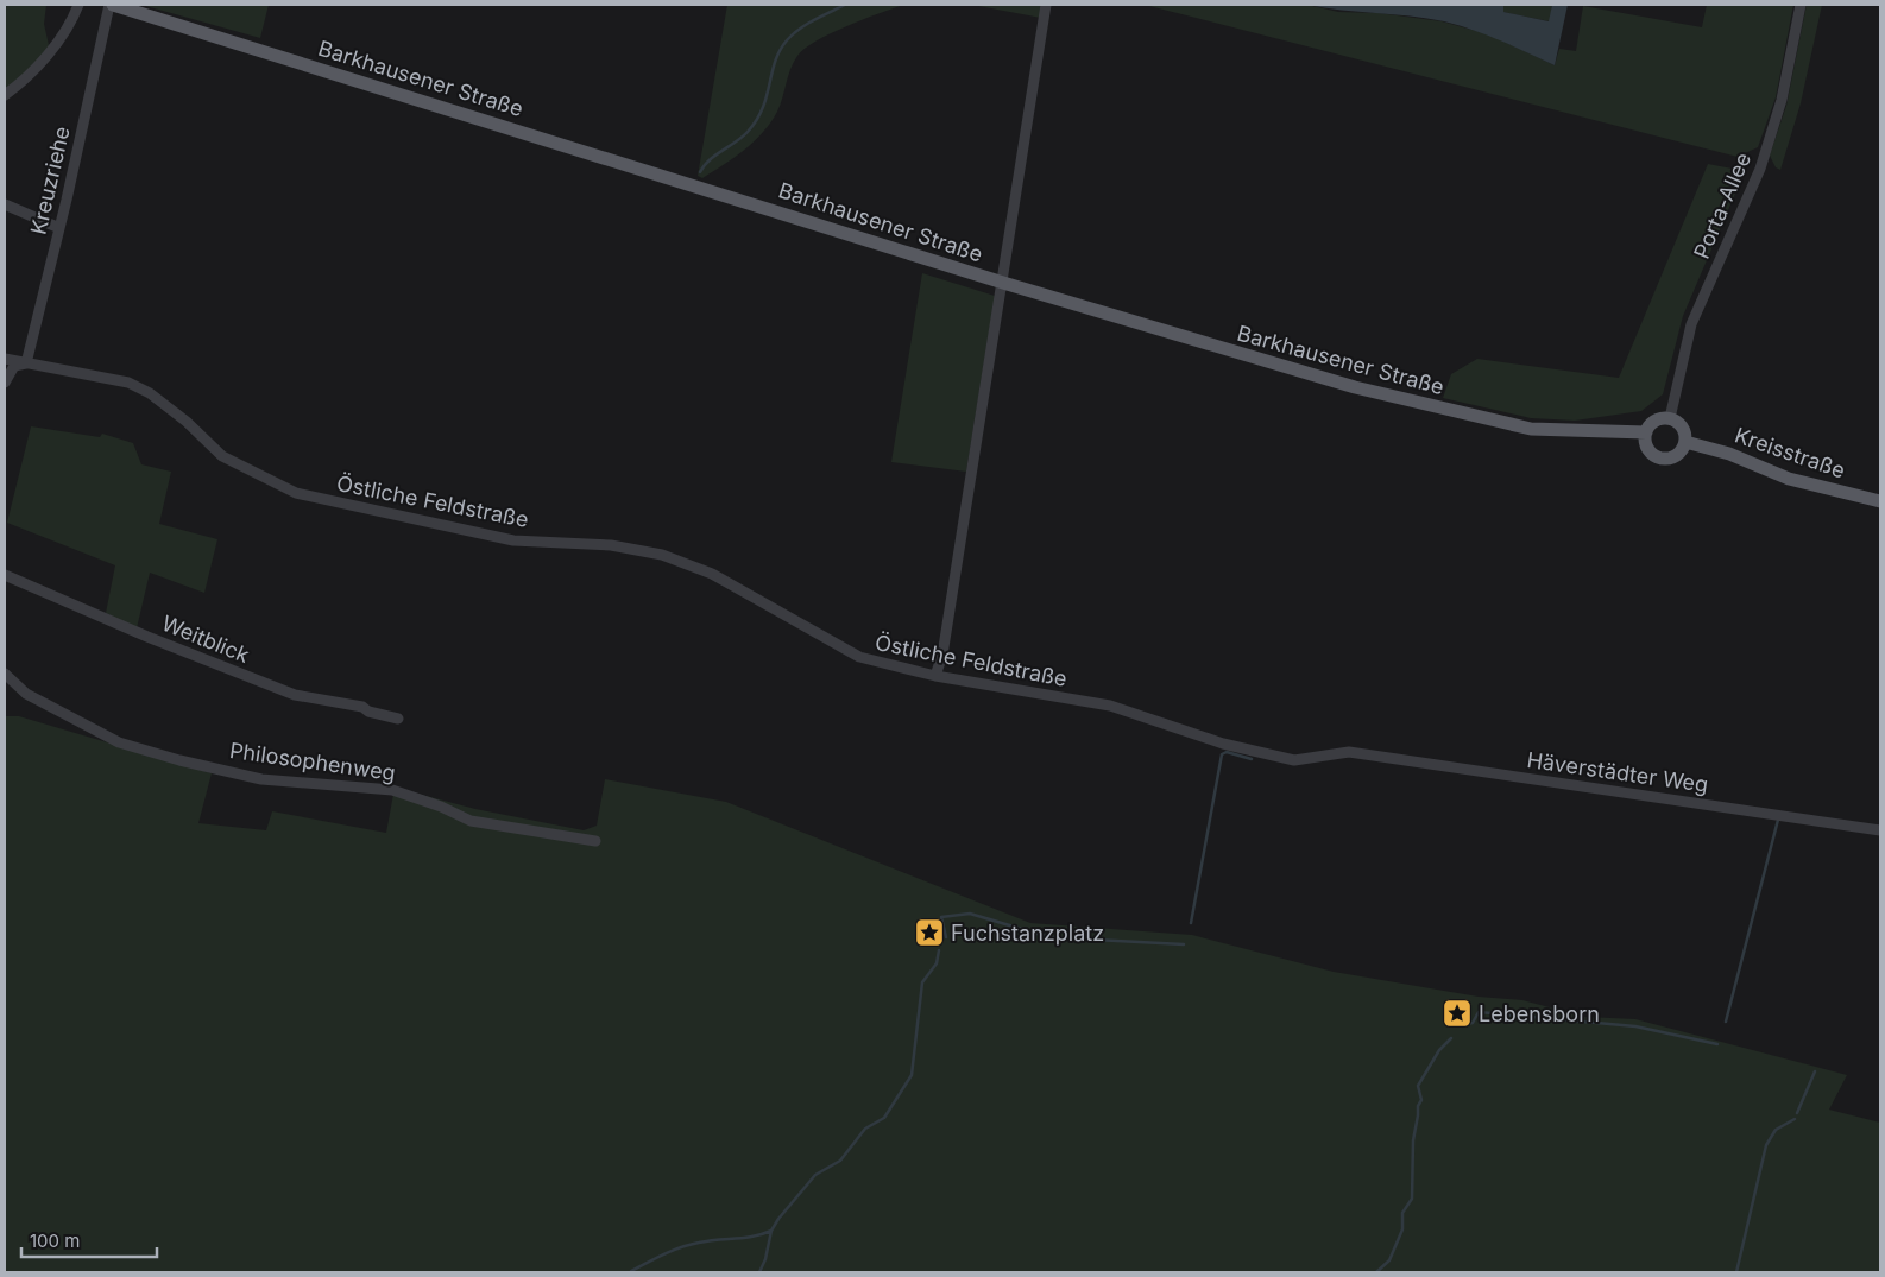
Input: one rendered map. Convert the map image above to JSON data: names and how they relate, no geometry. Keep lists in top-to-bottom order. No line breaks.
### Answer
{"streets":{"main road":["Barkhausener Straße","Kreisstraße"],"street":["Kreuzriehe","Porta-Allee","Östliche Feldstraße","Weitblick","Philosophenweg","Häverstädter Weg"]},"crossings":[["Barkhausener Straße","Kreuzriehe"],["Barkhausener Straße","Porta-Allee"],["Barkhausener Straße","Kreisstraße"],["Kreuzriehe","Östliche Feldstraße"],["Porta-Allee","Kreisstraße"],["Östliche Feldstraße","Häverstädter Weg"]],"places":{"place":["Fuchstanzplatz","Lebensborn"]},"scale_bar":"100 m"}
